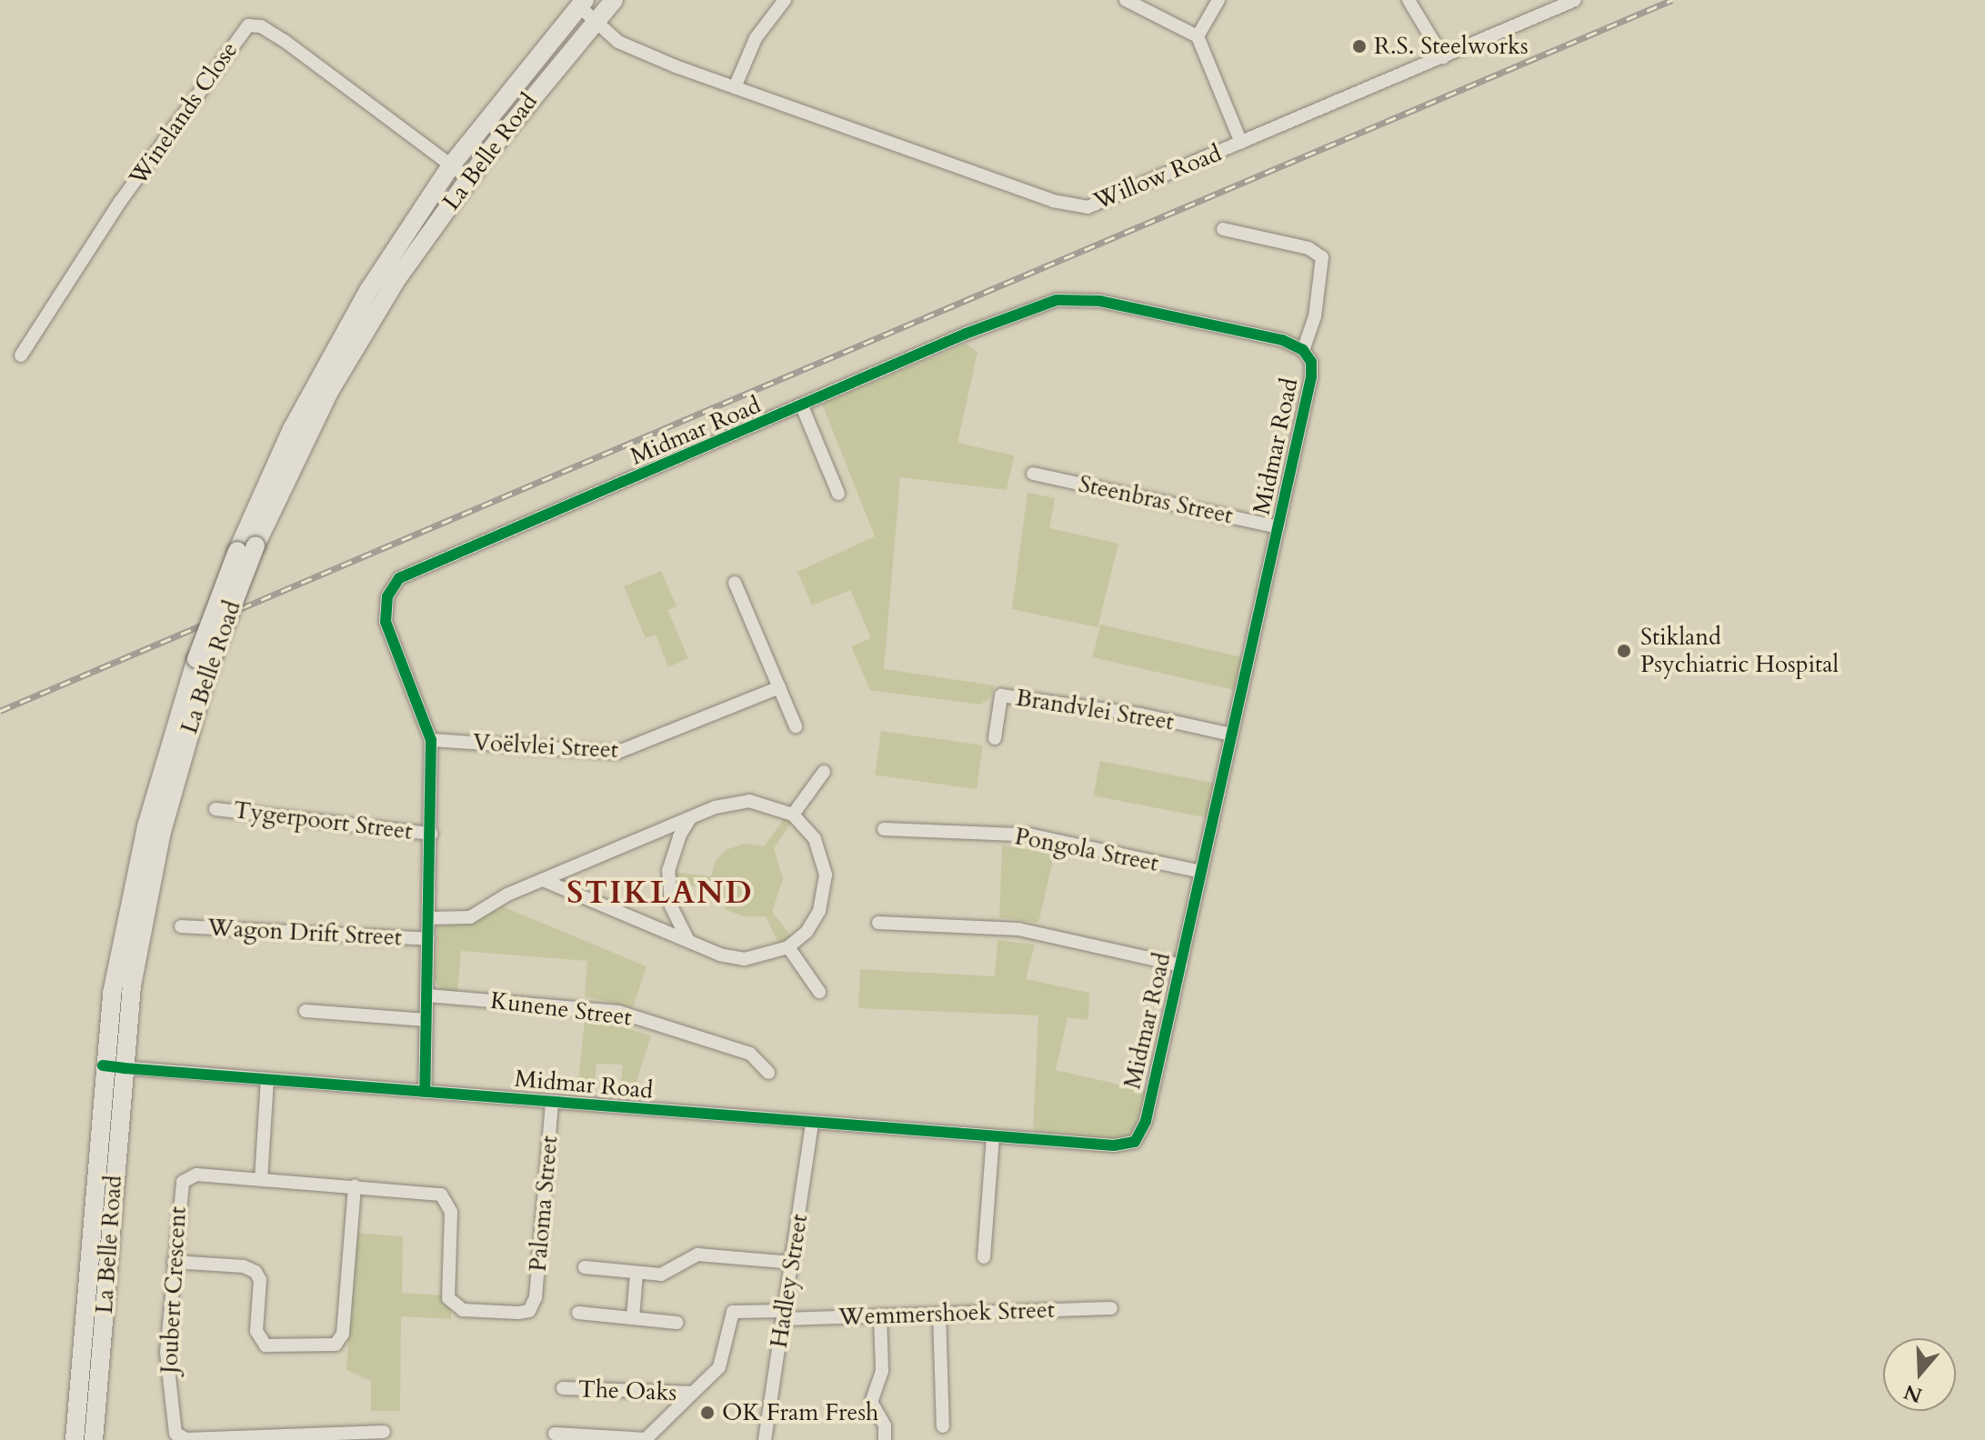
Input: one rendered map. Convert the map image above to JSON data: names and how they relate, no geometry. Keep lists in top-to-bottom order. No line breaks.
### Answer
{"streets":{"main road":["La Belle Road"],"street":["Winelands Close","Willow Road","Midmar Road","Steenbras Street","Brandvlei Street","Voëlvlei Street","Tygerpoort Street","Pongola Street","Wagon Drift Street","Kunene Street","Paloma Street","Hadley Street","Joubert Crescent","Wemmershoek Street","The Oaks"]},"crossings":[["Winelands Close","La Belle Road"],["La Belle Road","Willow Road"],["La Belle Road","Midmar Road"],["Midmar Road","Steenbras Street"],["Midmar Road","Brandvlei Street"],["Midmar Road","Voëlvlei Street"],["Midmar Road","Tygerpoort Street"],["Midmar Road","Pongola Street"],["Midmar Road","Wagon Drift Street"],["Midmar Road","Kunene Street"],["Midmar Road","Paloma Street"],["Midmar Road","Hadley Street"],["Paloma Street","Joubert Crescent"],["Hadley Street","Wemmershoek Street"],["Hadley Street","The Oaks"],["Wemmershoek Street","The Oaks"]],"districts":["STIKLAND"],"places":["R.S. Steelworks","Stikland Psychiatric Hospital","OK Fram Fresh"],"north":"bottom"}
